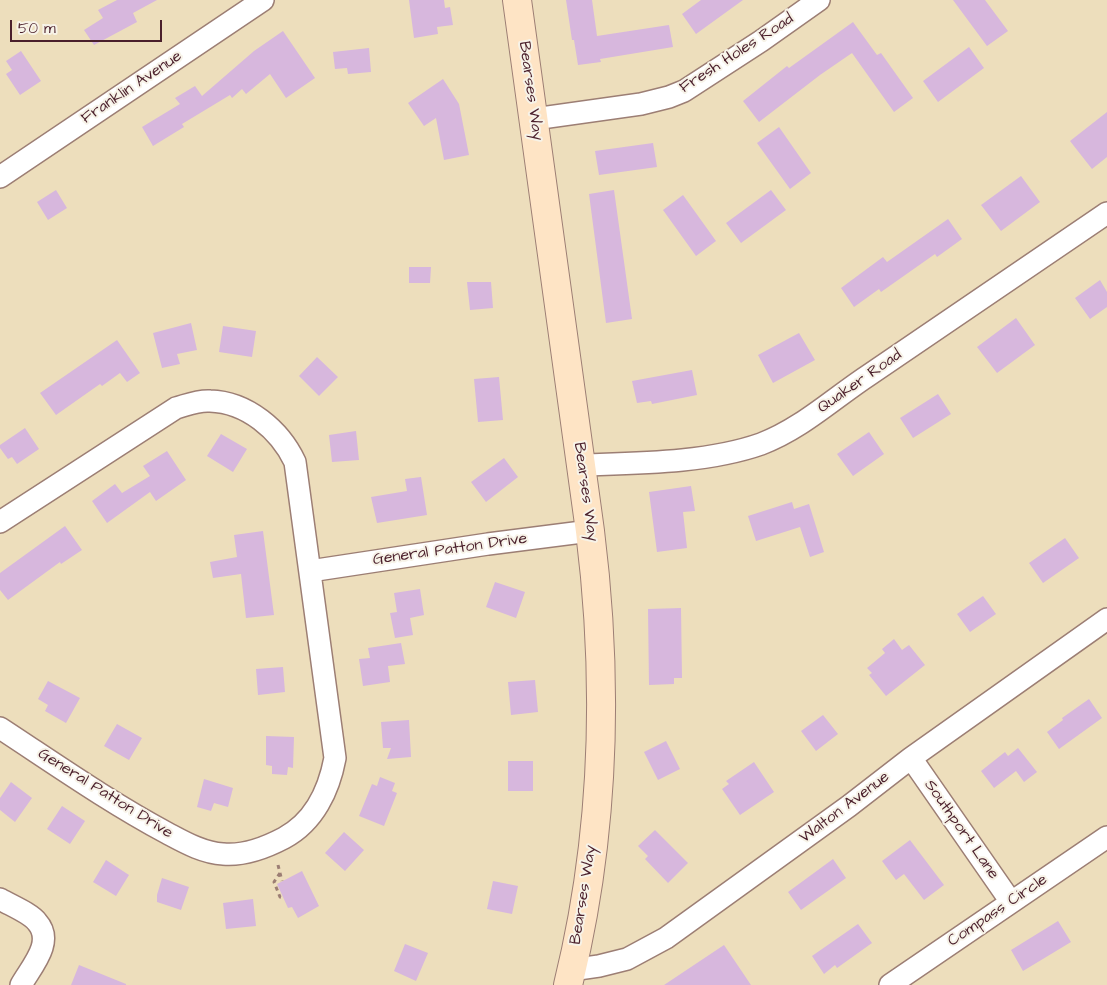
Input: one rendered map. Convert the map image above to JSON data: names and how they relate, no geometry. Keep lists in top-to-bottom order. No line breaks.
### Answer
{"streets":{"main road":["Bearses Way"],"street":["Fresh Holes Road","Franklin Avenue","Quaker Road","General Patton Drive","Walton Avenue","Southport Lane","Compass Circle"]},"crossings":[["Fresh Holes Road","Bearses Way"],["Bearses Way","Quaker Road"],["Bearses Way","General Patton Drive"],["Bearses Way","Walton Avenue"],["Walton Avenue","Southport Lane"],["Southport Lane","Compass Circle"]],"scale_bar":"50 m"}
